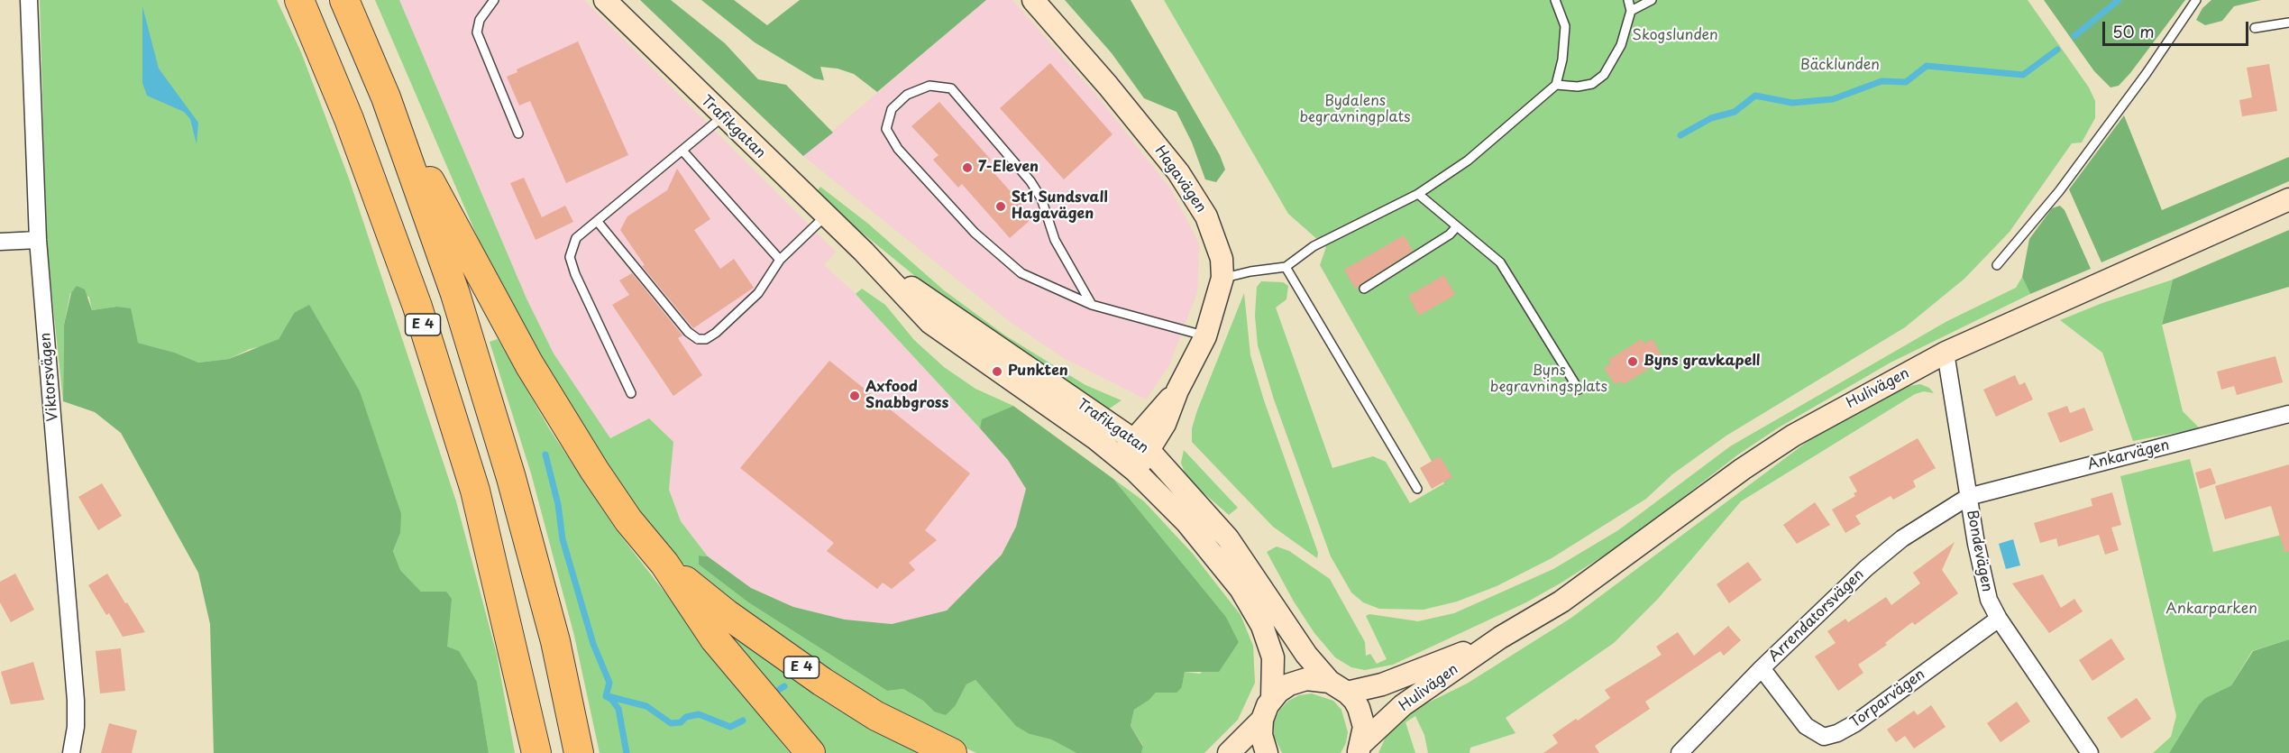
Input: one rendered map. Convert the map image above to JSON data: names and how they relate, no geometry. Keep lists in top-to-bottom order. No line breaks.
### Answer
{"streets":{"highway":["E 4"],"main road":["Trafikgatan","Hagavägen","Hulivägen"],"street":["Viktorsvägen","Ankarvägen","Bondevägen","Arrendatorsvägen","Torparvägen"]},"crossings":[["Trafikgatan","Hagavägen"],["Trafikgatan","Hulivägen"],["Hulivägen","Bondevägen"],["Ankarvägen","Bondevägen"],["Ankarvägen","Arrendatorsvägen"],["Bondevägen","Arrendatorsvägen"],["Bondevägen","Torparvägen"],["Arrendatorsvägen","Torparvägen"]],"parks":["Skogslunden","Bäcklunden","Bydalens begravningplats","Byns begravningsplats","Ankarparken"],"places":["7-Eleven","St1 Sundsvall Hagavägen","Byns gravkapell","Punkten","Axfood Snabbgross"],"scale_bar":"50 m"}
